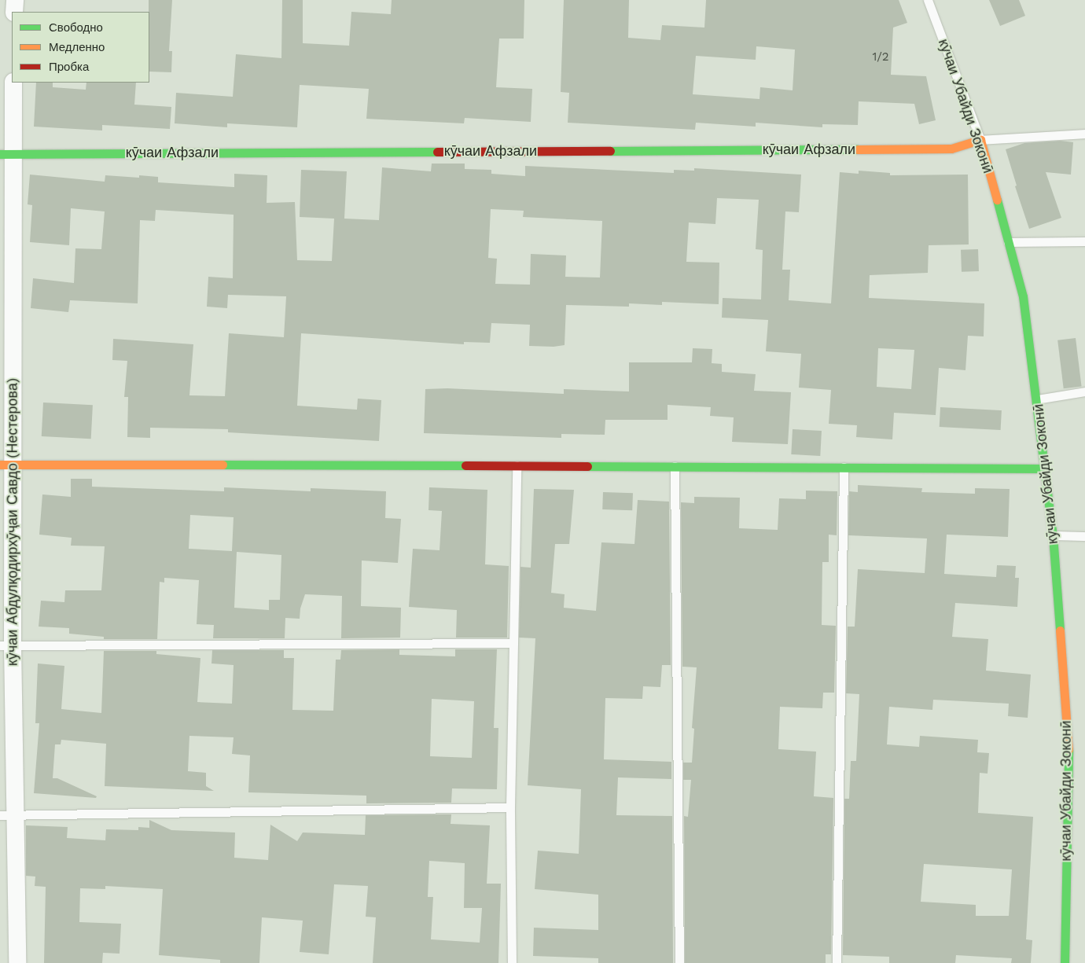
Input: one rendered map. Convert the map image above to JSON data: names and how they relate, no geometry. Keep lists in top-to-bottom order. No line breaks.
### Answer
{"streets":{"street":["кӯчаи Убайди Зоконӣ","кӯчаи Афзали","кӯчаи Абдулқодирхӯҷаи Савдо (Нестерова)"]},"crossings":[["кӯчаи Убайди Зоконӣ","кӯчаи Афзали"],["кӯчаи Афзали","кӯчаи Абдулқодирхӯҷаи Савдо (Нестерова)"]],"house_numbers":["1/2"],"legend":["Свободно","Медленно","Пробка"]}
